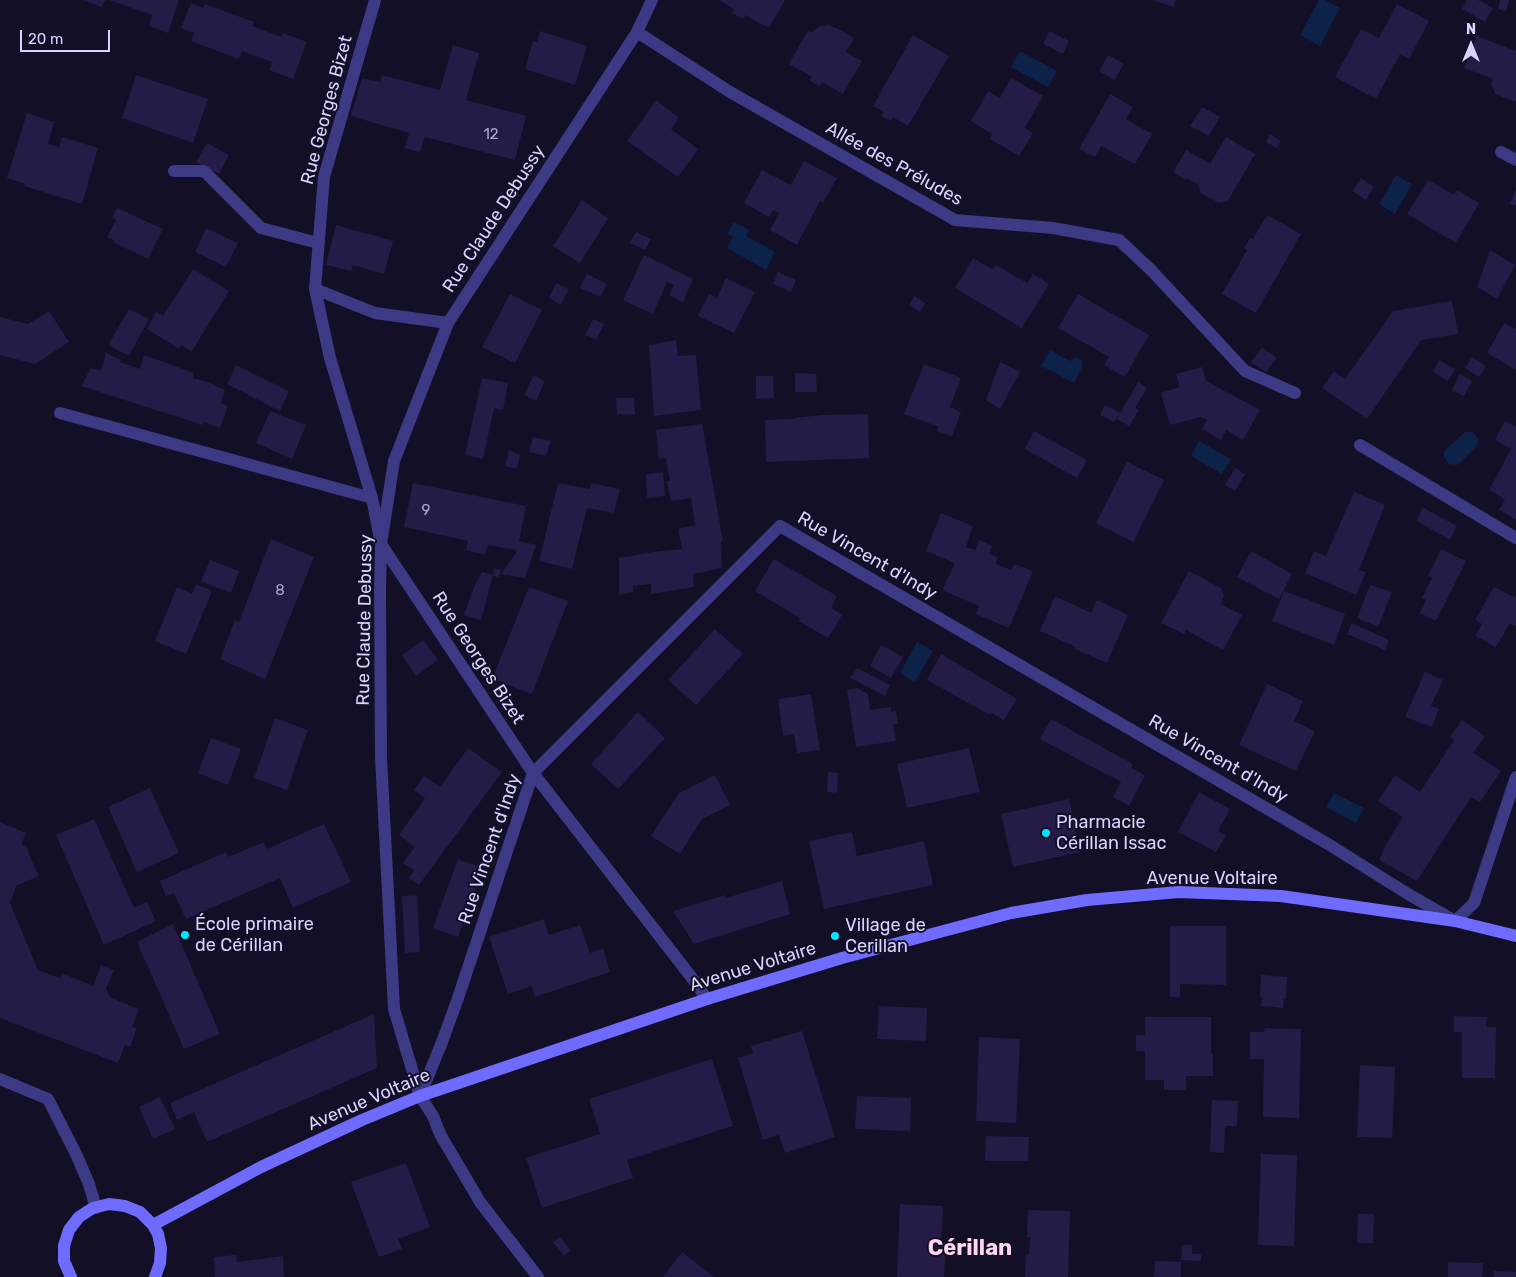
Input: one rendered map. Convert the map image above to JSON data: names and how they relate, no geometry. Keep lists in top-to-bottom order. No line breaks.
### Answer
{"streets":{"main road":["Avenue Voltaire"],"street":["Rue Georges Bizet","Allée des Préludes","Rue Claude Debussy","Rue Vincent d'Indy"]},"crossings":[["Rue Georges Bizet","Rue Claude Debussy"],["Rue Georges Bizet","Rue Vincent d'Indy"],["Rue Georges Bizet","Avenue Voltaire"],["Allée des Préludes","Rue Claude Debussy"],["Rue Claude Debussy","Rue Vincent d'Indy"],["Rue Claude Debussy","Avenue Voltaire"],["Rue Vincent d'Indy","Avenue Voltaire"]],"districts":["Cérillan"],"places":["Pharmacie Cérillan Issac","École primaire de Cérillan","Village de Cerillan"],"house_numbers":["12","9","8"],"scale_bar":"20 m","north":"top"}
